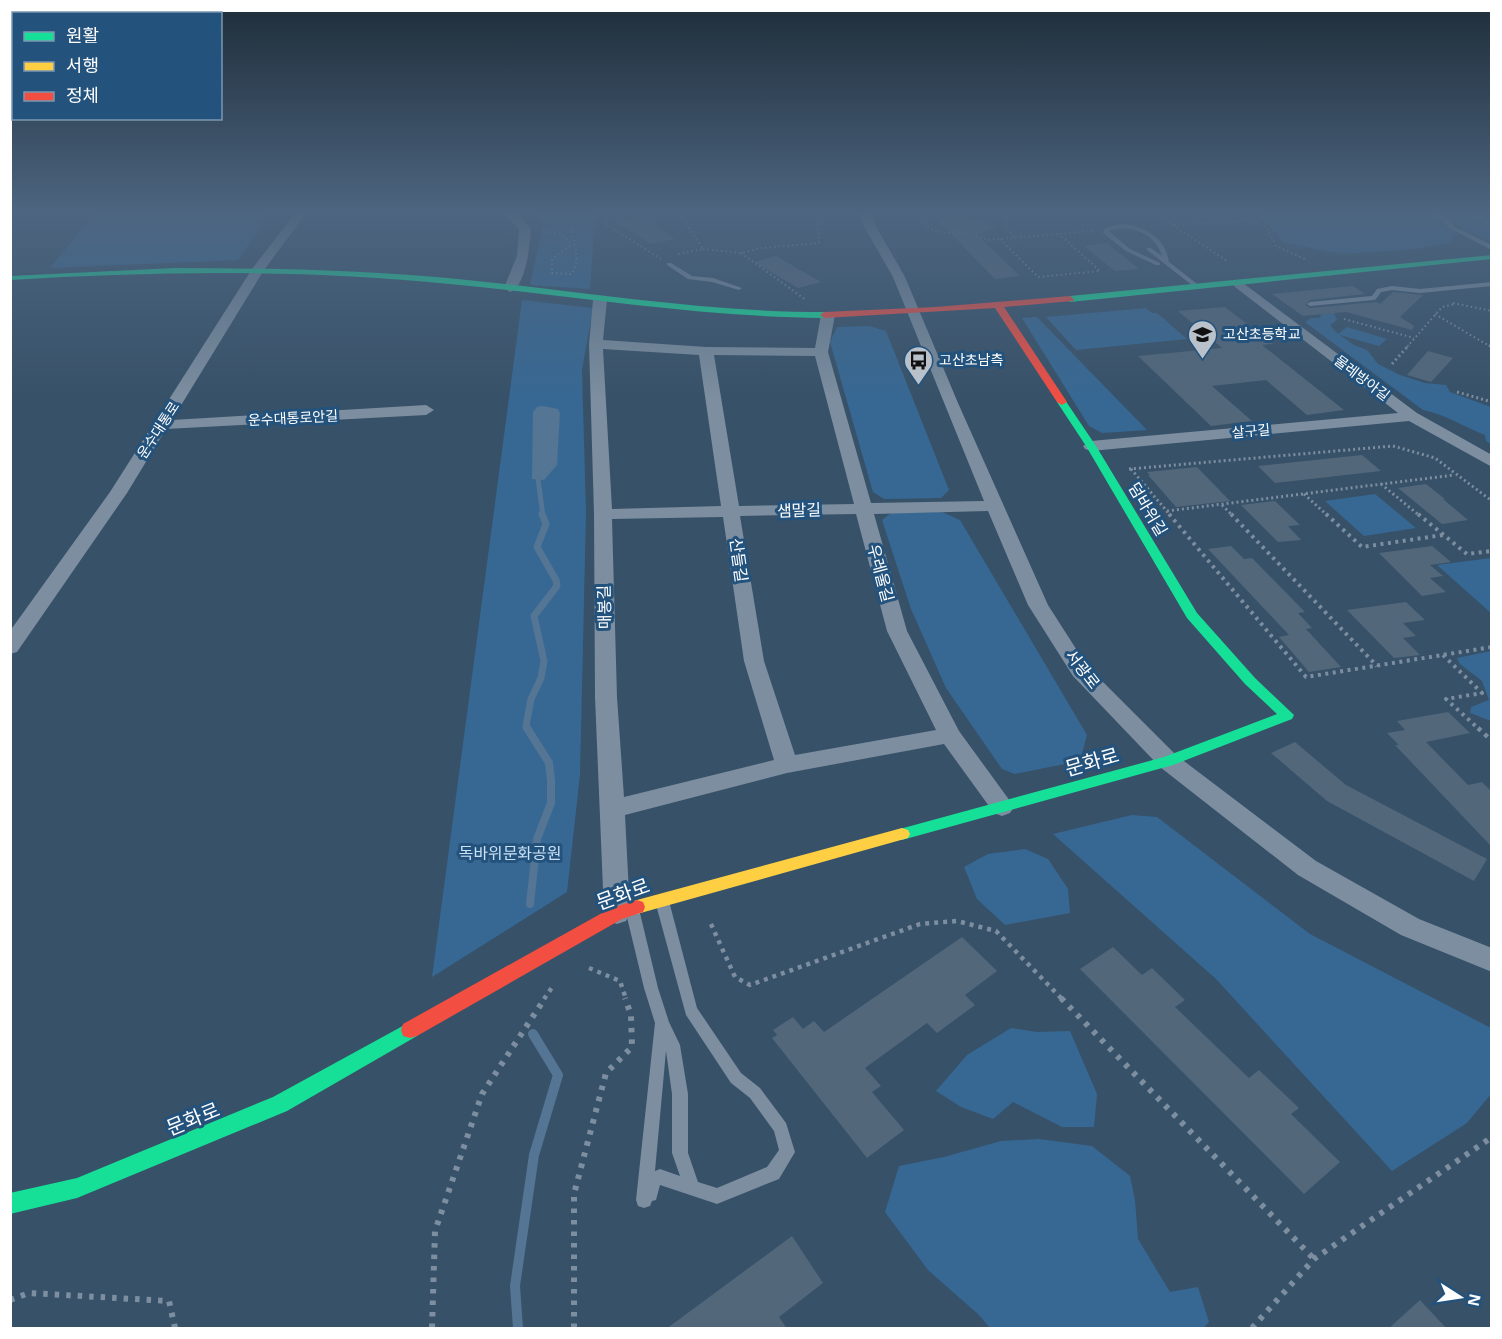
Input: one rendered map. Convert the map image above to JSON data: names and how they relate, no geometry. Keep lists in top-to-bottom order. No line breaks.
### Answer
{"streets":{"street":["물레방아길","운수대통로안길","운수대통로","살구길","덤바위길","샘말길","산들길","우레울길","매봉길","서광로","문화로"]},"crossings":[["물레방아길","살구길"],["운수대통로안길","운수대통로"],["살구길","덤바위길"],["덤바위길","문화로"],["샘말길","산들길"],["샘말길","우레울길"],["샘말길","매봉길"],["샘말길","서광로"],["우레울길","문화로"],["매봉길","문화로"],["서광로","문화로"]],"parks":["독바위문화공원"],"places":{"school or university":["고산초등학교"],"bus stop":["고산초남측"]},"legend":["원활","서행","정체"],"north":"right"}
